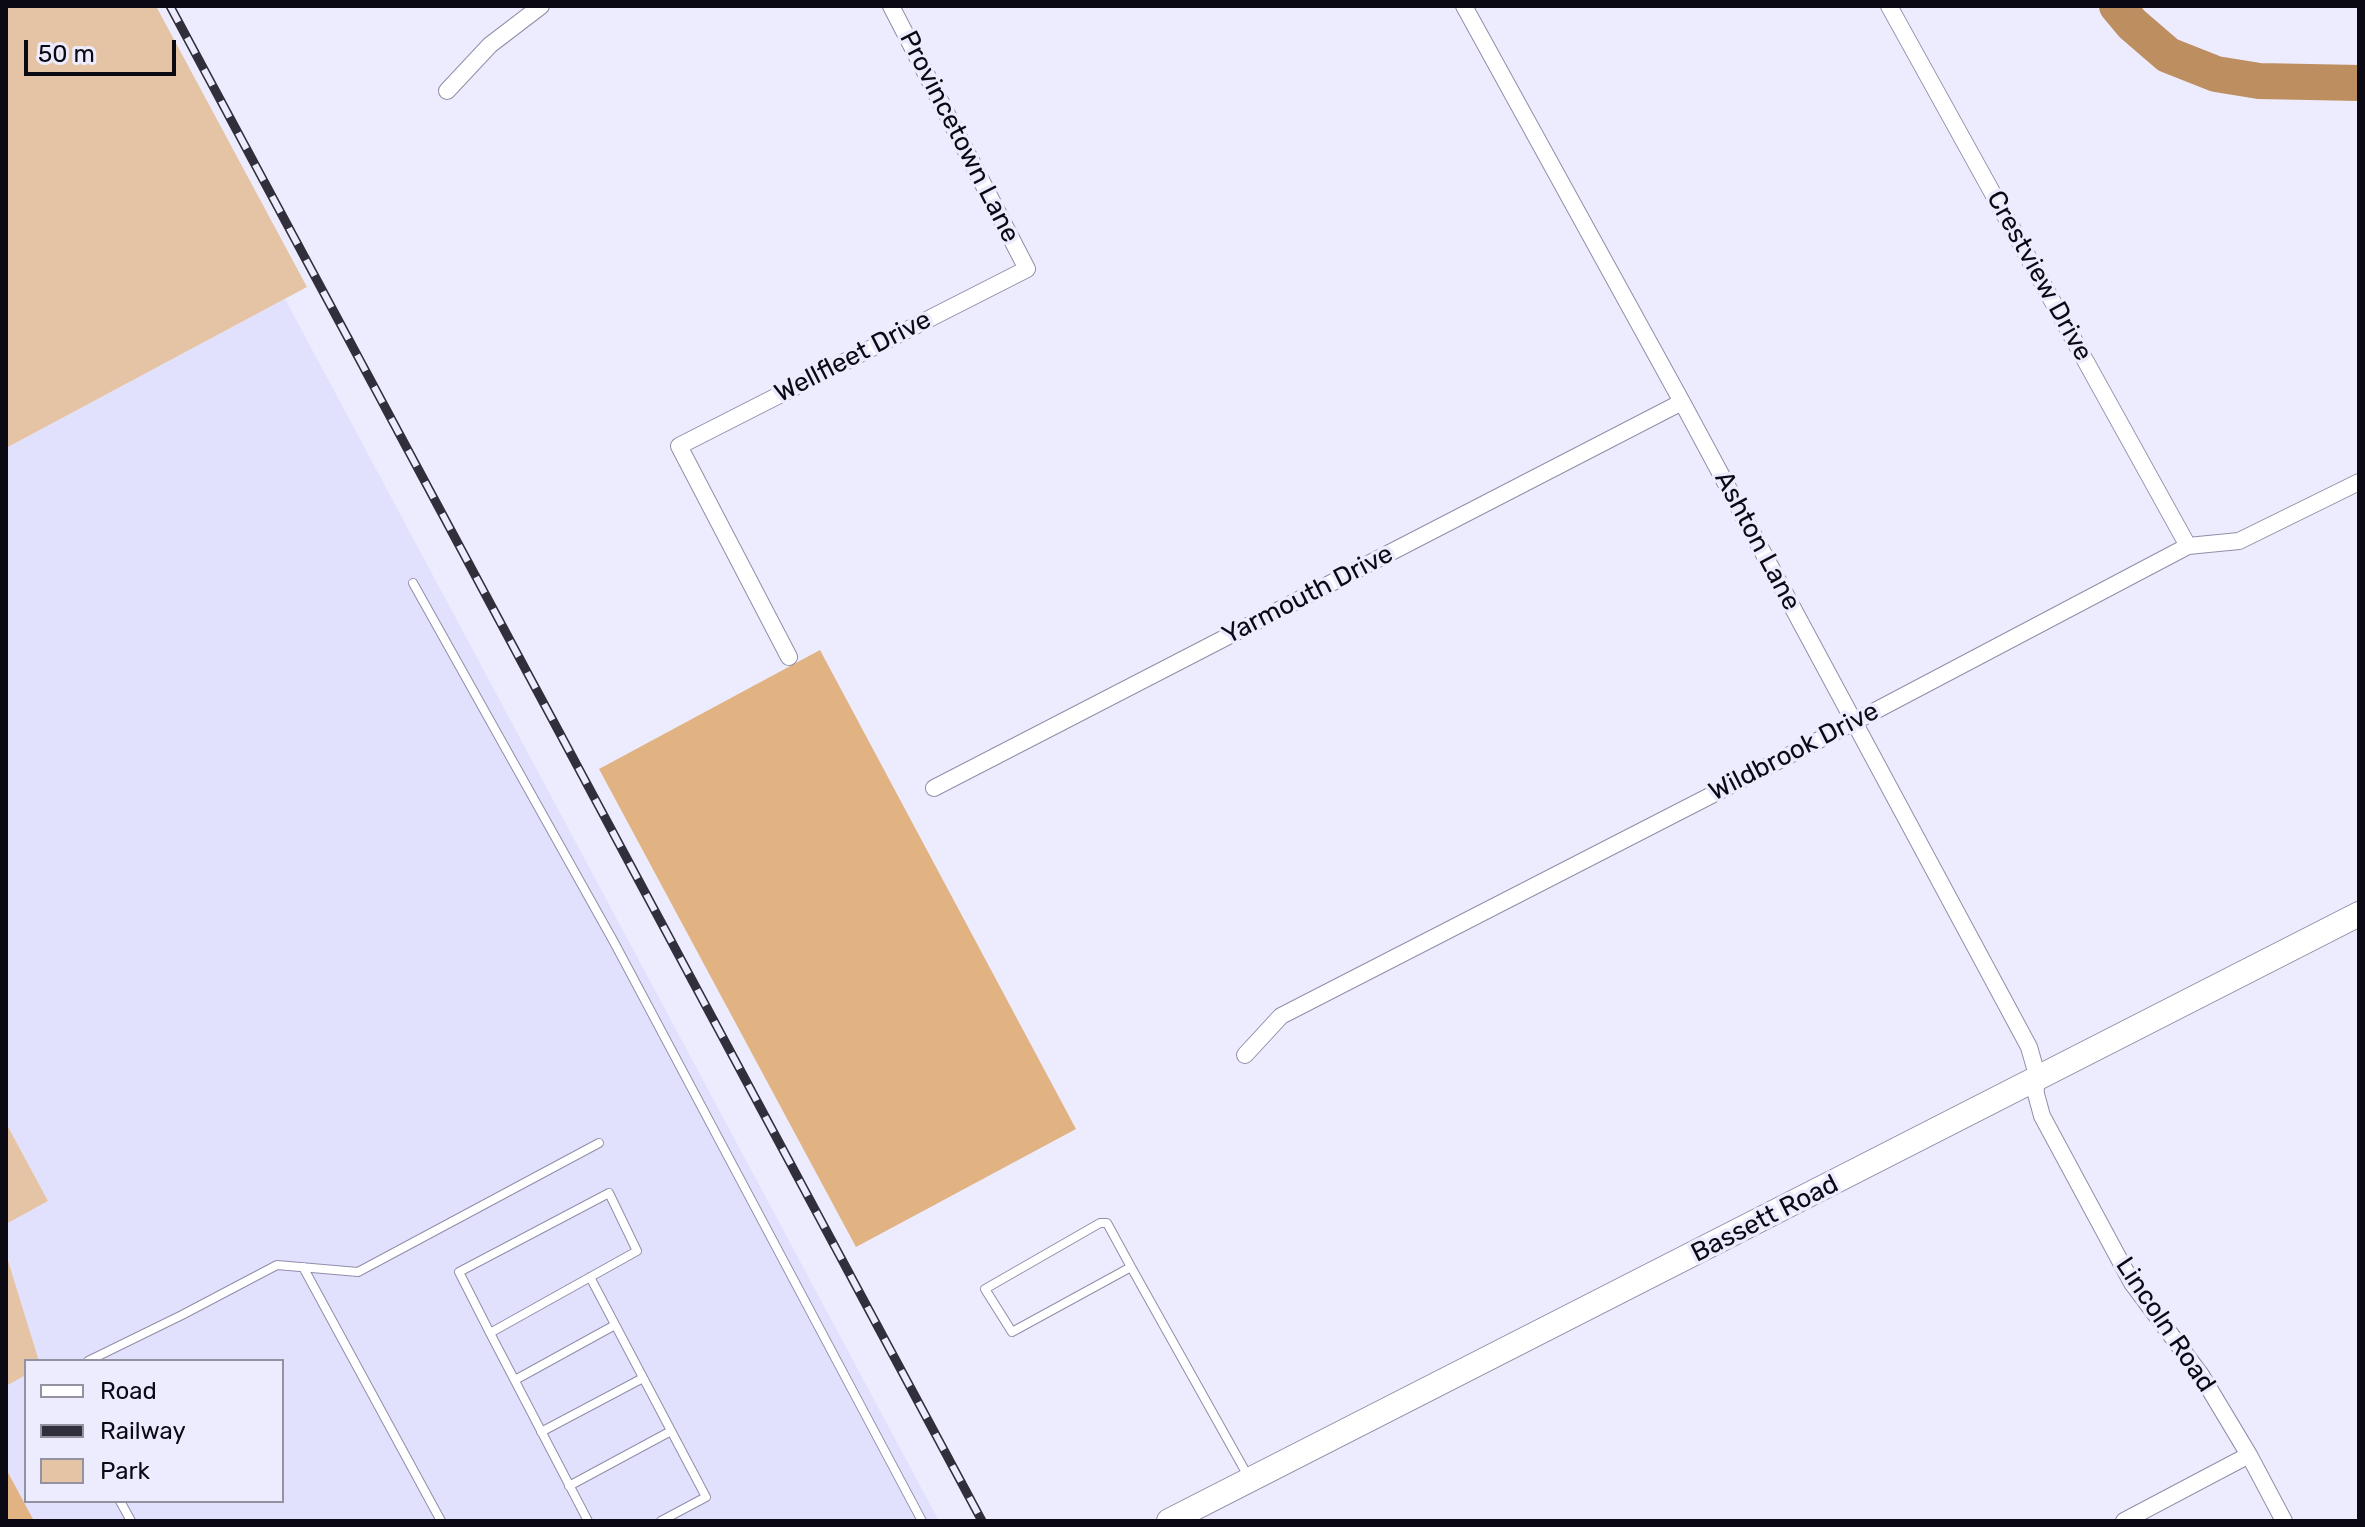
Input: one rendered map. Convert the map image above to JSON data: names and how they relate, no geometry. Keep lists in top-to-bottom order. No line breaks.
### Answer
{"streets":{"main road":["Bassett Road"],"street":["Provincetown Lane","Crestview Drive","Wellfleet Drive","Ashton Lane","Yarmouth Drive","Wildbrook Drive","Lincoln Road"]},"crossings":[["Provincetown Lane","Wellfleet Drive"],["Crestview Drive","Wildbrook Drive"],["Ashton Lane","Yarmouth Drive"],["Ashton Lane","Wildbrook Drive"],["Ashton Lane","Bassett Road"],["Ashton Lane","Lincoln Road"],["Bassett Road","Lincoln Road"]],"legend":["Road","Railway","Park"],"scale_bar":"50 m"}
